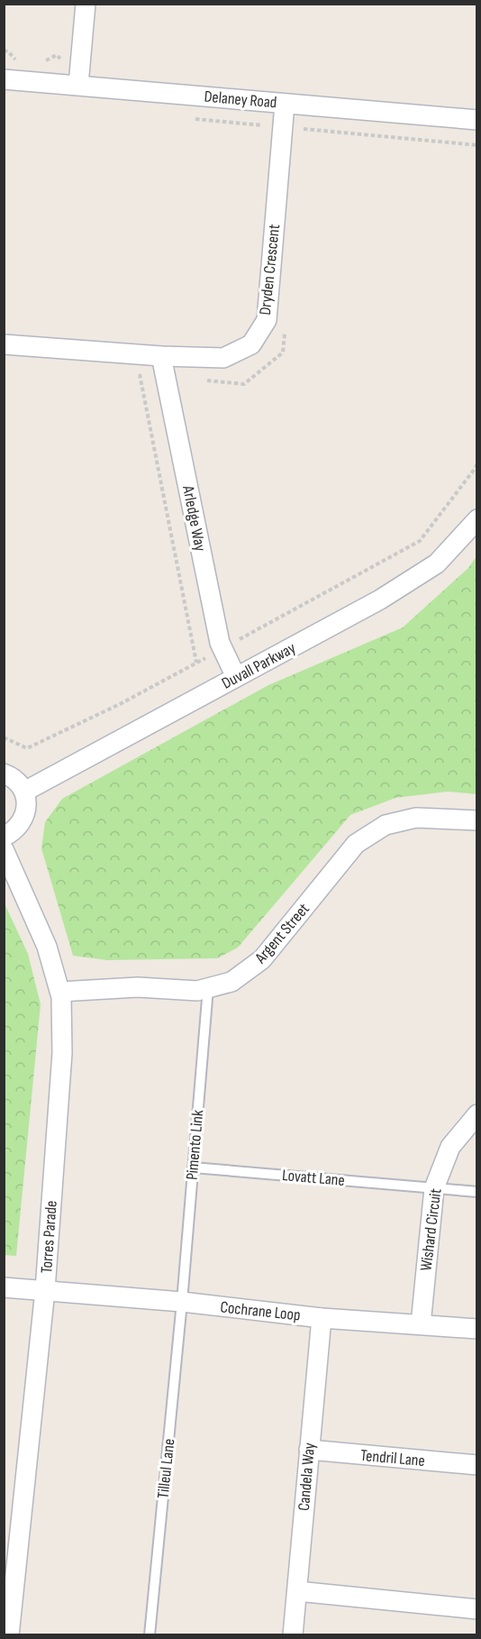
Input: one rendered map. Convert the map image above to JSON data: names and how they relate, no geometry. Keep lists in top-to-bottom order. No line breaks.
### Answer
{"streets":{"street":["Delaney Road","Dryden Crescent","Arledge Way","Duvall Parkway","Argent Street","Wishard Circuit","Torres Parade","Cochrane Loop","Tendril Lane","Candela Way"],"lane":["Pimento Link","Lovatt Lane","Tilleul Lane"]},"crossings":[["Delaney Road","Dryden Crescent"],["Dryden Crescent","Arledge Way"],["Arledge Way","Duvall Parkway"],["Argent Street","Pimento Link"],["Argent Street","Torres Parade"],["Pimento Link","Lovatt Lane"],["Pimento Link","Cochrane Loop"],["Pimento Link","Tilleul Lane"],["Lovatt Lane","Wishard Circuit"],["Wishard Circuit","Cochrane Loop"],["Torres Parade","Cochrane Loop"],["Cochrane Loop","Tilleul Lane"],["Cochrane Loop","Candela Way"],["Tendril Lane","Candela Way"]]}
